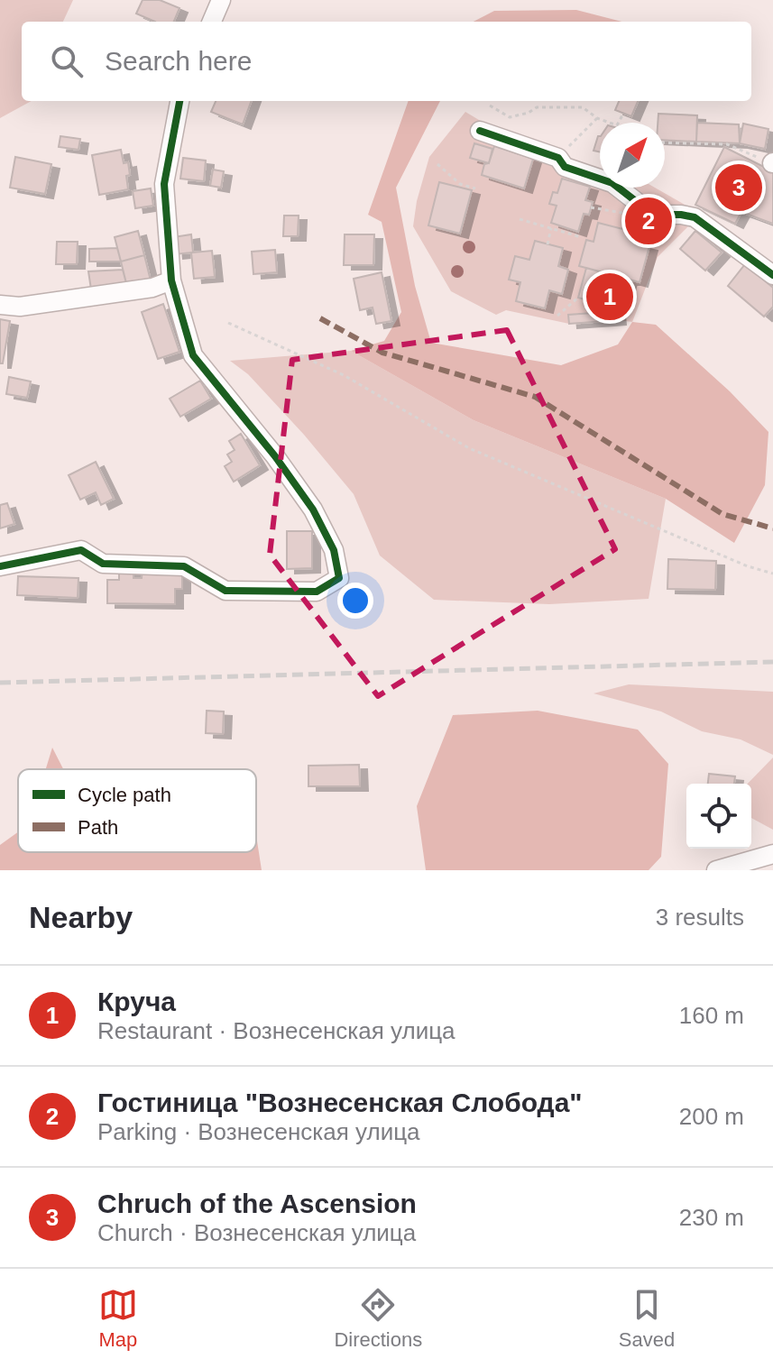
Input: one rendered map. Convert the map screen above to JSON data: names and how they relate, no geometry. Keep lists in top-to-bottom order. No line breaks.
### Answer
{"legend":["Cycle path","Path"],"north":"top right","page":{"search":"Search here","pins":["3","2","1"],"heading":["Nearby","3 results"],"list":[{"mark":"1","name":"Круча","note":"Restaurant · Вознесенская улица","value":"160 m"},{"mark":"2","name":"Гостиница \"Вознесенская Слобода\"","note":"Parking · Вознесенская улица","value":"200 m"},{"mark":"3","name":"Chruch of the Ascension","note":"Church · Вознесенская улица","value":"230 m"}],"nav":["Map","Directions","Saved"]}}
